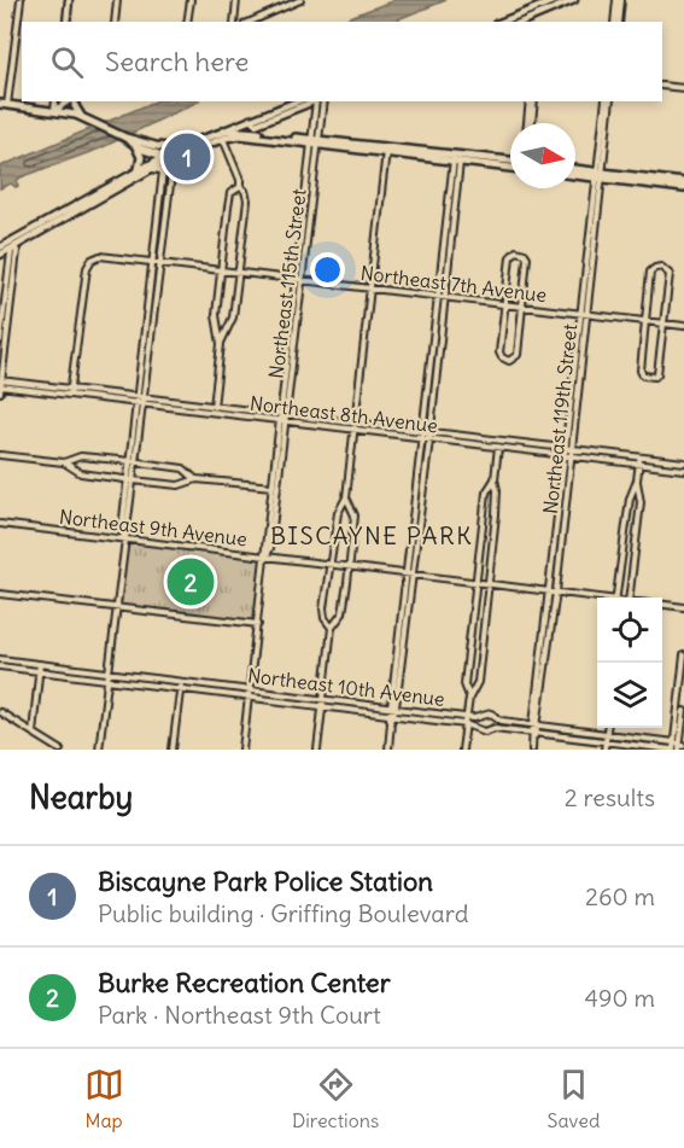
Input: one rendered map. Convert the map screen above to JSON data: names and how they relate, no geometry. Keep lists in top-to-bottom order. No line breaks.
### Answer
{"streets":{"street":["Northeast 115th Street","Northeast 7th Avenue","Northeast 8th Avenue","Northeast 119th Street","Northeast 9th Avenue","Northeast 10th Avenue"]},"crossings":[["Northeast 115th Street","Northeast 7th Avenue"],["Northeast 115th Street","Northeast 8th Avenue"],["Northeast 115th Street","Northeast 9th Avenue"],["Northeast 115th Street","Northeast 10th Avenue"],["Northeast 7th Avenue","Northeast 8th Avenue"],["Northeast 7th Avenue","Northeast 119th Street"],["Northeast 8th Avenue","Northeast 119th Street"],["Northeast 119th Street","Northeast 9th Avenue"],["Northeast 119th Street","Northeast 10th Avenue"]],"districts":["BISCAYNE PARK"],"north":"right","page":{"search":"Search here","pins":["1","2"],"heading":["Nearby","2 results"],"list":[{"mark":"1","name":"Biscayne Park Police Station","note":"Public building · Griffing Boulevard","value":"260 m"},{"mark":"2","name":"Burke Recreation Center","note":"Park · Northeast 9th Court","value":"490 m"}],"nav":["Map","Directions","Saved"]}}
